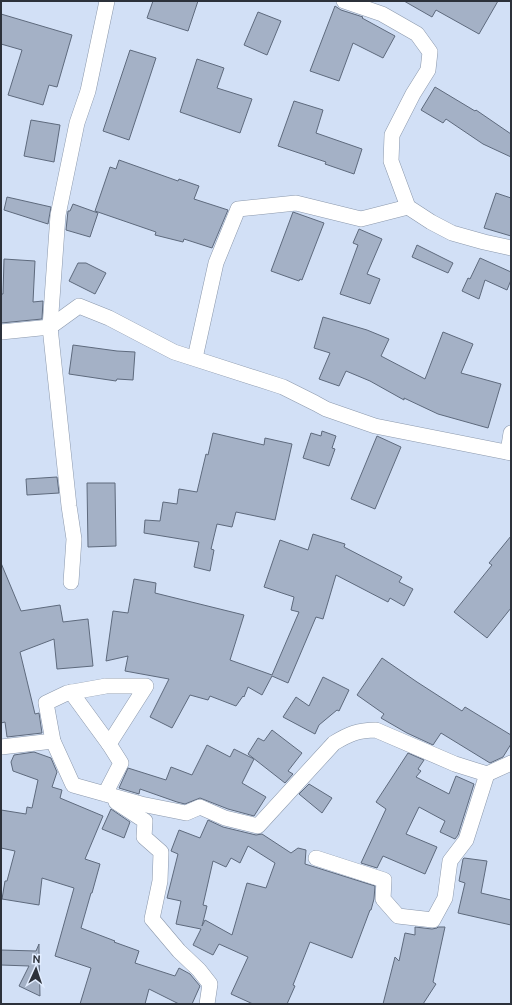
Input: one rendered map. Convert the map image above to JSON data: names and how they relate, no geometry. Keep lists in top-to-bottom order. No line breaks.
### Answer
{"north":"top"}
